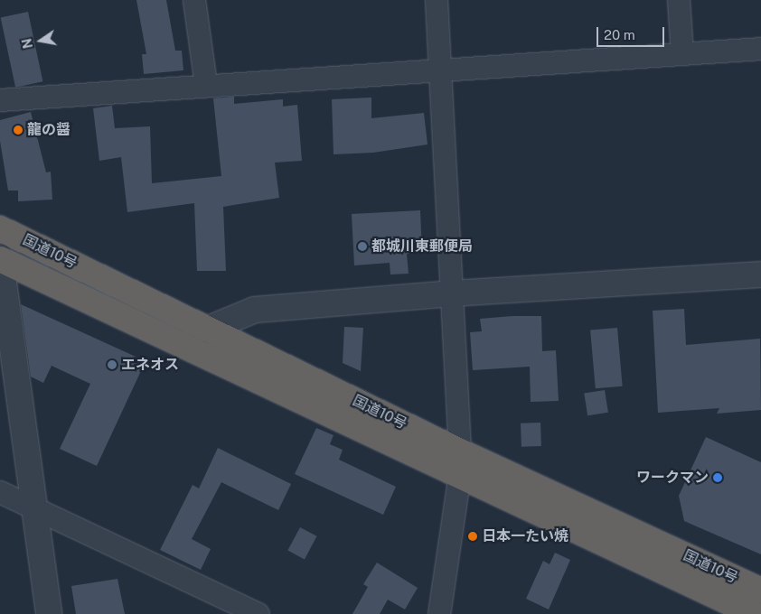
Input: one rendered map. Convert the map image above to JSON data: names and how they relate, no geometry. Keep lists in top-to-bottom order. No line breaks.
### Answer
{"streets":{"highway":["国道10号"]},"places":["龍の醤","都城川東郵便局","エネオス","ワークマン","日本一たい焼"],"scale_bar":"20 m","north":"left"}
